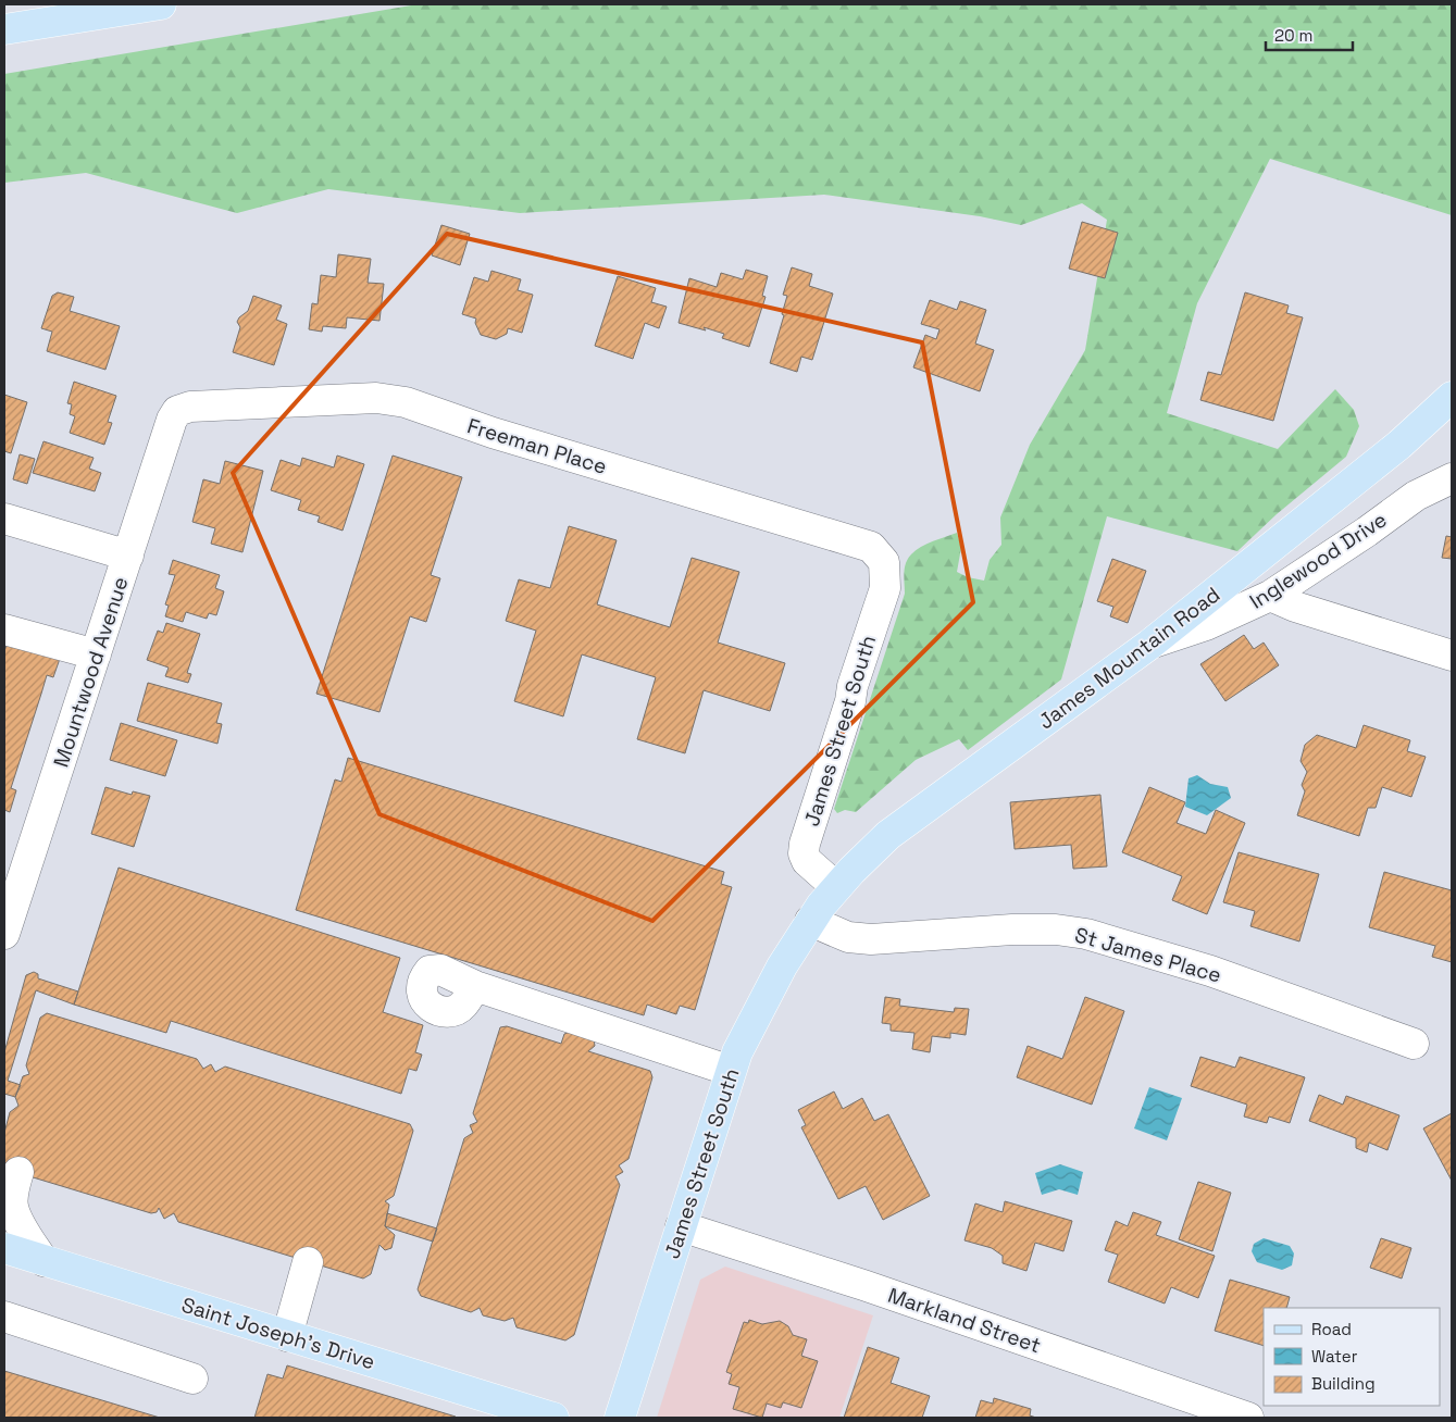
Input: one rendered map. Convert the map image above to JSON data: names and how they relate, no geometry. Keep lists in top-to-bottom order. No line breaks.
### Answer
{"streets":{"main road":["James Mountain Road","James Street South","Saint Joseph's Drive"],"street":["Freeman Place","Inglewood Drive","Mountwood Avenue","St James Place","Markland Street"]},"crossings":[["Freeman Place","Mountwood Avenue"],["Freeman Place","James Street South"],["Inglewood Drive","James Mountain Road"],["James Mountain Road","James Street South"],["James Mountain Road","St James Place"],["James Street South","St James Place"],["James Street South","Markland Street"]],"legend":["Road","Water","Building"],"scale_bar":"20 m"}
